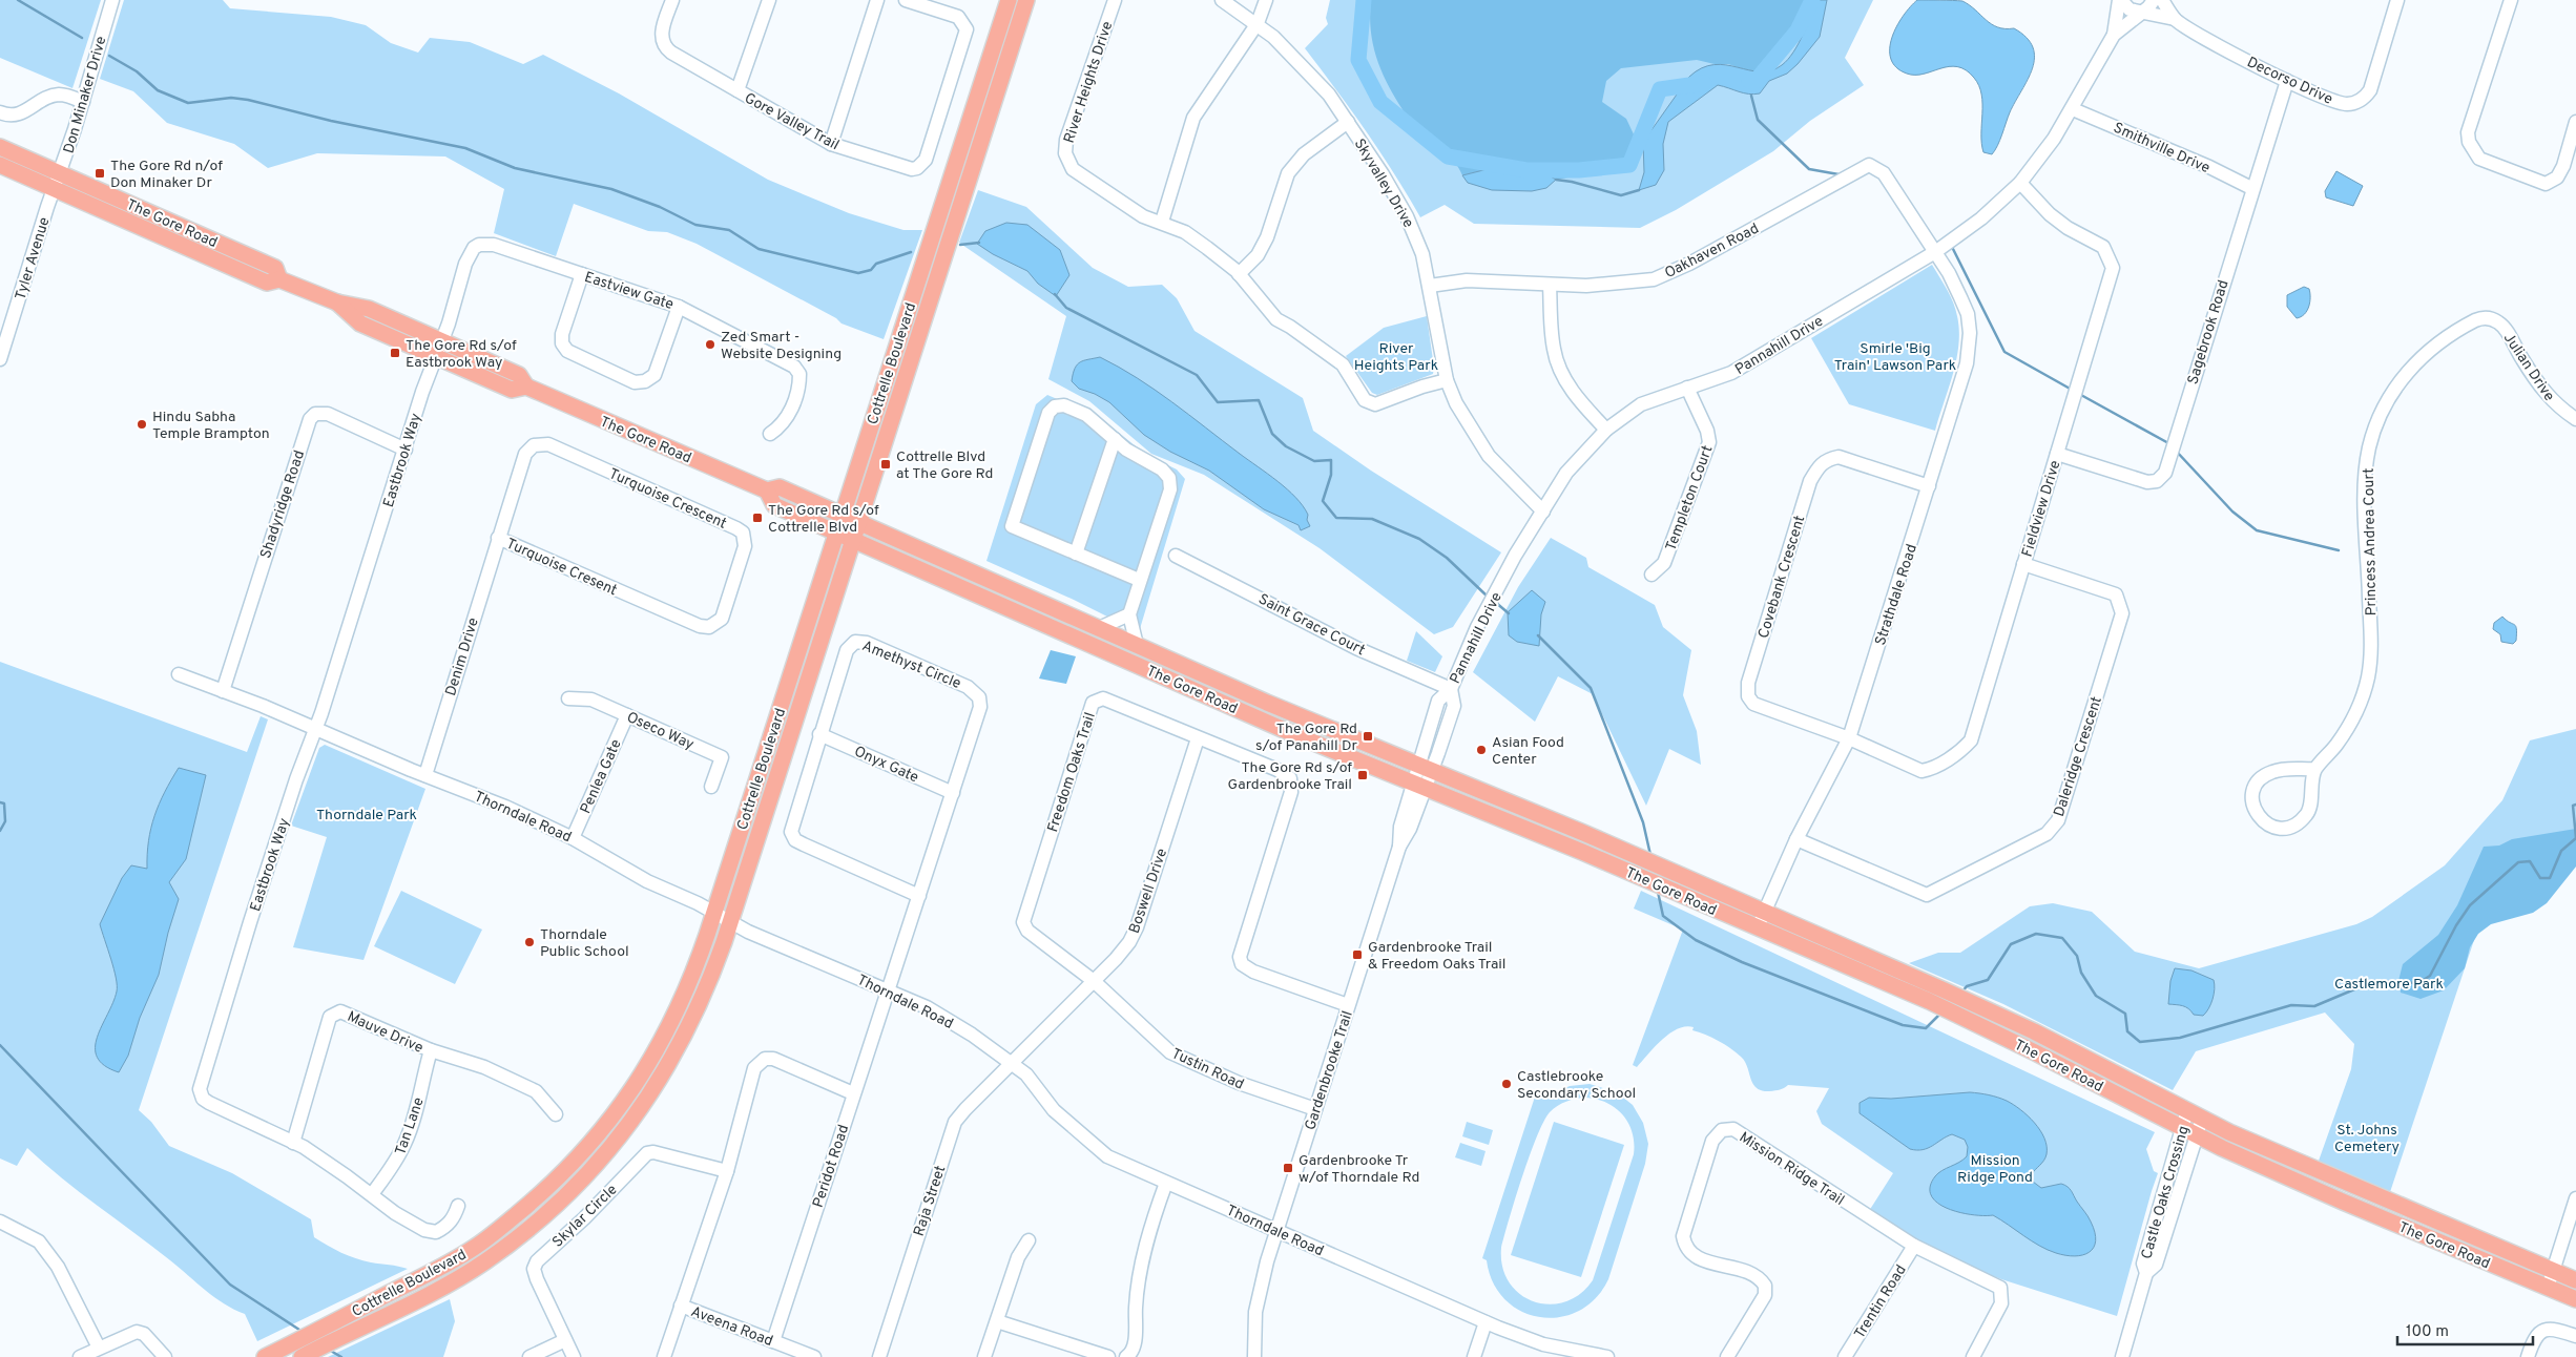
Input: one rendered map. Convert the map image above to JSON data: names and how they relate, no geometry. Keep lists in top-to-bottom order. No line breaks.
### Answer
{"streets":{"main road":["The Gore Road","Cottrelle Boulevard"],"street":["Decorso Drive","River Heights Drive","Don Minaker Drive","Gore Valley Trail","Smithville Drive","Skyvalley Drive","Oakhaven Road","Tyler Avenue","Eastview Gate","Sagebrook Road","Pannahill Drive","Julian Drive","Eastbrook Way","Turquoise Crescent","Templeton Court","Shadyridge Road","Fieldview Drive","Princess Andrea Court","Turquoise Cresent","Covebank Crescent","Strathdale Road","Saint Grace Court","Denim Drive","Amethyst Circle","Oseco Way","Daleridge Crescent","Onyx Gate","Freedom Oaks Trail","Penlea Gate","Thorndale Road","Boswell Drive","Mauve Drive","Tustin Road","Gardenbrooke Trail","Tan Lane","Peridot Road","Mission Ridge Trail","Castle Oaks Crossing","Raja Street","Skylar Circle","Trentin Road","Aveena Road"]},"crossings":[["Decorso Drive","Sagebrook Road"],["River Heights Drive","Skyvalley Drive"],["Don Minaker Drive","The Gore Road"],["Don Minaker Drive","Tyler Avenue"],["Smithville Drive","Sagebrook Road"],["Smithville Drive","Pannahill Drive"],["Skyvalley Drive","Oakhaven Road"],["Skyvalley Drive","Pannahill Drive"],["The Gore Road","Tyler Avenue"],["The Gore Road","Eastview Gate"],["The Gore Road","Pannahill Drive"],["The Gore Road","Cottrelle Boulevard"],["The Gore Road","Eastbrook Way"],["The Gore Road","Strathdale Road"],["The Gore Road","Gardenbrooke Trail"],["The Gore Road","Castle Oaks Crossing"],["Oakhaven Road","Pannahill Drive"],["Oakhaven Road","Strathdale Road"],["Eastview Gate","Eastbrook Way"],["Sagebrook Road","Fieldview Drive"],["Pannahill Drive","Templeton Court"],["Pannahill Drive","Fieldview Drive"],["Pannahill Drive","Strathdale Road"],["Pannahill Drive","Saint Grace Court"],["Pannahill Drive","Gardenbrooke Trail"],["Cottrelle Boulevard","Thorndale Road"],["Julian Drive","Princess Andrea Court"],["Eastbrook Way","Shadyridge Road"],["Eastbrook Way","Thorndale Road"],["Eastbrook Way","Mauve Drive"],["Eastbrook Way","Tan Lane"],["Turquoise Crescent","Turquoise Cresent"],["Turquoise Crescent","Denim Drive"],["Shadyridge Road","Thorndale Road"],["Fieldview Drive","Covebank Crescent"],["Fieldview Drive","Strathdale Road"],["Fieldview Drive","Daleridge Crescent"],["Turquoise Cresent","Denim Drive"],["Covebank Crescent","Strathdale Road"],["Strathdale Road","Daleridge Crescent"],["Denim Drive","Thorndale Road"],["Amethyst Circle","Onyx Gate"],["Amethyst Circle","Thorndale Road"],["Amethyst Circle","Peridot Road"],["Oseco Way","Penlea Gate"],["Freedom Oaks Trail","Boswell Drive"],["Freedom Oaks Trail","Tustin Road"],["Freedom Oaks Trail","Gardenbrooke Trail"],["Penlea Gate","Thorndale Road"],["Thorndale Road","Boswell Drive"],["Thorndale Road","Gardenbrooke Trail"],["Thorndale Road","Peridot Road"],["Thorndale Road","Raja Street"],["Boswell Drive","Tustin Road"],["Boswell Drive","Raja Street"],["Mauve Drive","Tan Lane"],["Tustin Road","Gardenbrooke Trail"],["Peridot Road","Aveena Road"],["Mission Ridge Trail","Trentin Road"]],"parks":["River Heights Park","Smirle 'Big Train' Lawson Park","Thorndale Park","Castlemore Park","St. Johns Cemetery","Mission Ridge Pond"],"places":{"transit":["The Gore Rd n/of Don Minaker Dr","The Gore Rd s/of Eastbrook Way","Cottrelle Blvd at The Gore Rd","The Gore Rd s/of Cottrelle Blvd","The Gore Rd s/of Panahill Dr","The Gore Rd s/of Gardenbrooke Trail","Gardenbrooke Trail & Freedom Oaks Trail","Gardenbrooke Tr w/of Thorndale Rd"],"other":["Zed Smart - Website Designing","Hindu Sabha Temple Brampton","Asian Food Center","Thorndale Public School","Castlebrooke Secondary School"]},"scale_bar":"100 m"}
